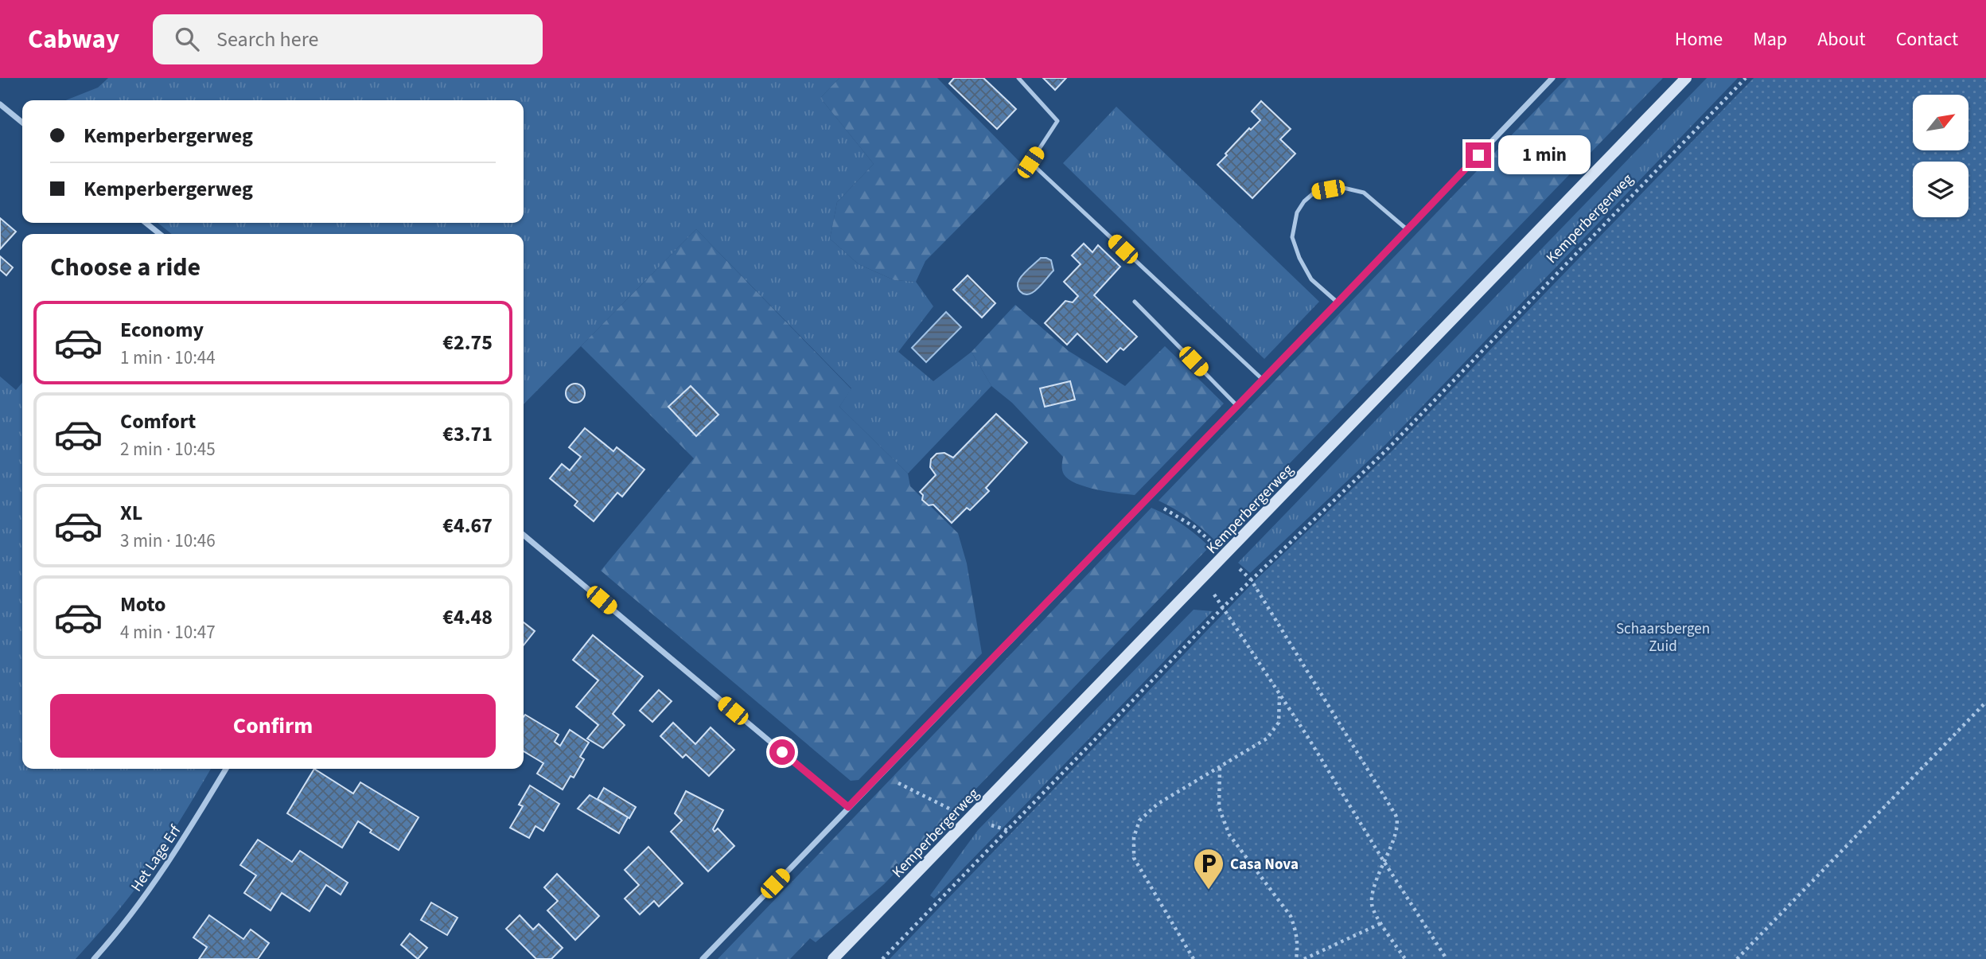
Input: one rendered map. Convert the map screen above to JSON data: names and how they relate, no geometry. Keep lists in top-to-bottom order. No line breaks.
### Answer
{"streets":{"main road":["Kemperbergerweg"],"street":["Het Lage Erf"]},"parks":["Schaarsbergen Zuid"],"places":{"parking":["Casa Nova"]},"north":"top right","page":{"header":"Cabway","search":"Search here","nav":["Home","Map","About","Contact"],"banner":["Kemperbergerweg","Kemperbergerweg"],"bubble":"1 min","heading":"Choose a ride","list":[{"name":"Economy","note":"1 min · 10:44","value":"€2.75"},{"name":"Comfort","note":"2 min · 10:45","value":"€3.71"},{"name":"XL","note":"3 min · 10:46","value":"€4.67"},{"name":"Moto","note":"4 min · 10:47","value":"€4.48"}],"buttons":"Confirm"}}
